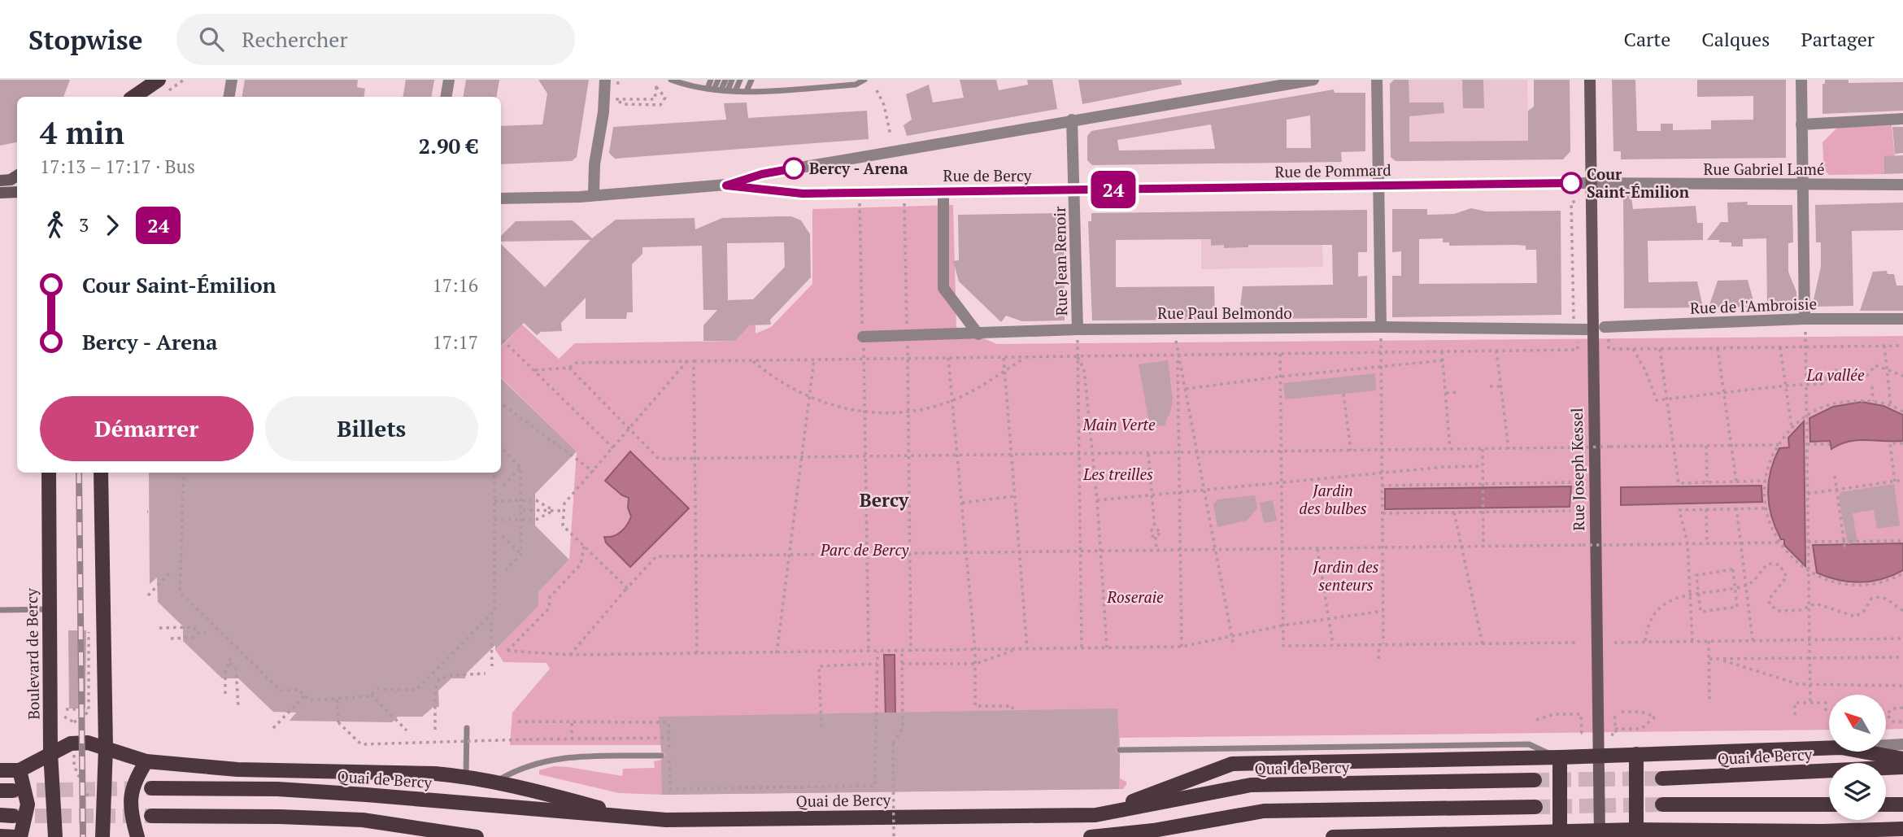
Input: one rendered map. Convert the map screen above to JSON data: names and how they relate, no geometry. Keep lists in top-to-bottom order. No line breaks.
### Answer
{"streets":{"main road":["Rue Joseph Kessel","Boulevard de Bercy","Quai de Bercy"],"street":["Rue Gabriel Lamé","Rue de Pommard","Rue de Bercy","Rue Jean Renoir","Rue de l'Ambroisie","Rue Paul Belmondo"]},"crossings":[["Rue Gabriel Lamé","Rue de Pommard"],["Rue Gabriel Lamé","Rue Joseph Kessel"],["Rue de Pommard","Rue de Bercy"],["Rue de Pommard","Rue Jean Renoir"],["Rue de Pommard","Rue Joseph Kessel"],["Rue de Bercy","Rue Jean Renoir"],["Rue Jean Renoir","Rue Paul Belmondo"]],"districts":["Bercy"],"parks":["La vallée","Main Verte","Les treilles","Jardin des bulbes","Parc de Bercy","Jardin des senteurs","Roseraie"],"places":["Bercy - Arena","Cour Saint-Émilion"],"lines":["bus line 24"],"north":"top left","page":{"header":"Stopwise","search":"Rechercher","nav":["Carte","Calques","Partager"],"on_map":"24","heading":["4 min","17:13 – 17:17 · Bus","2.90 €"],"legs":["3","24"],"list":[{"name":"Cour Saint-Émilion","value":"17:16"},{"name":"Bercy - Arena","value":"17:17"}],"buttons":["Démarrer","Billets"]}}
